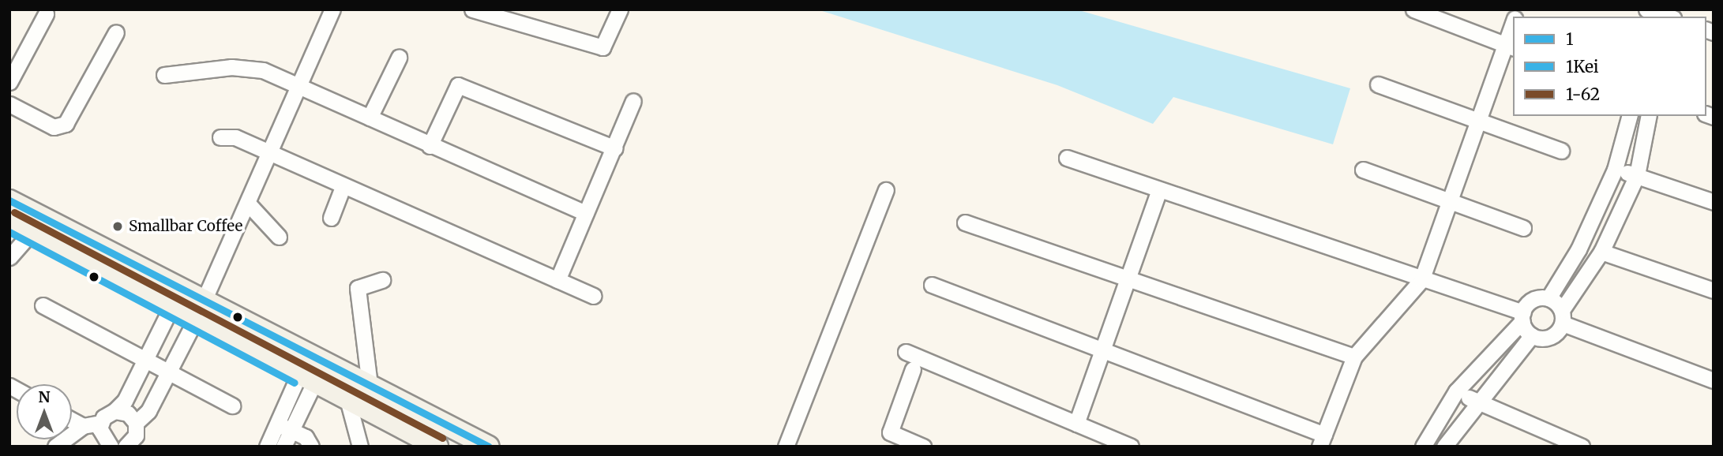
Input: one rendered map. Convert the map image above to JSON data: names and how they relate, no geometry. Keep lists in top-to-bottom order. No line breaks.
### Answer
{"places":["Smallbar Coffee"],"lines":["transit line 1","transit line 1-62","transit line 1Kei"],"legend":["1","1Kei","1-62"],"north":"top"}
